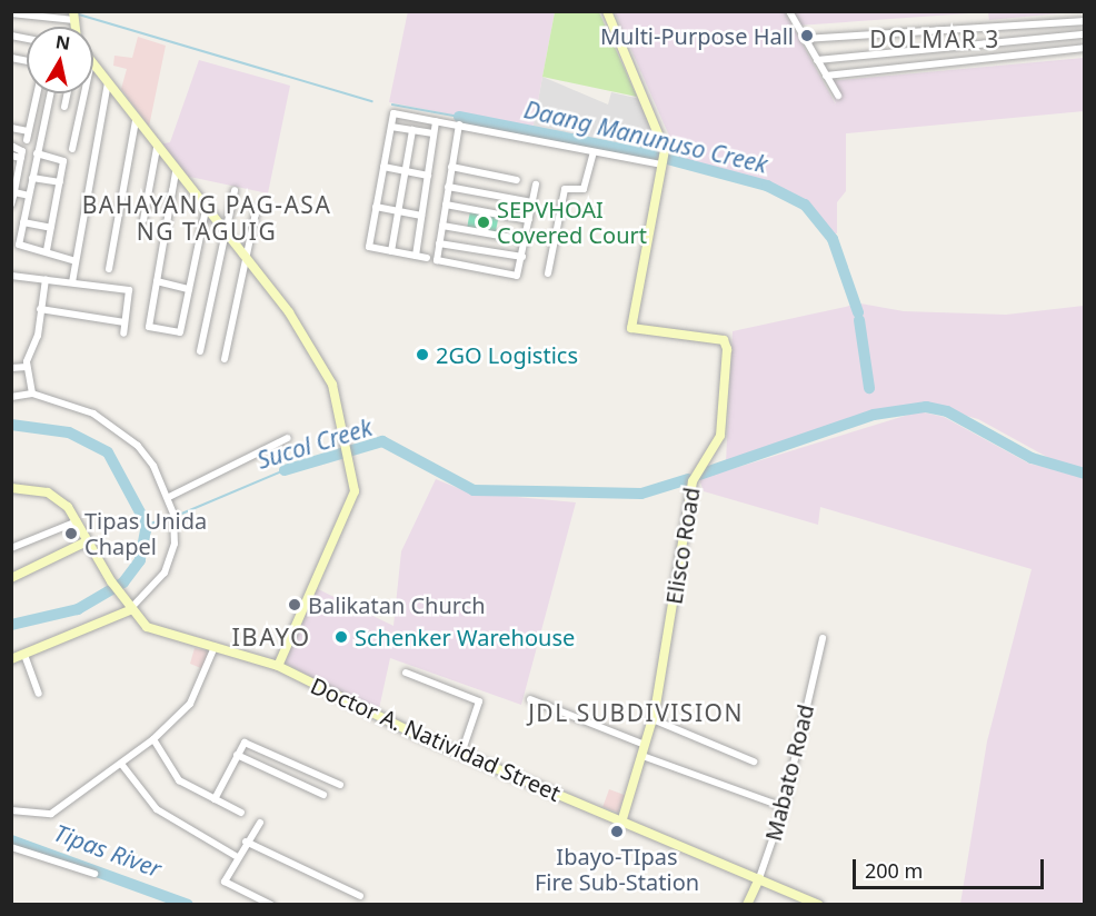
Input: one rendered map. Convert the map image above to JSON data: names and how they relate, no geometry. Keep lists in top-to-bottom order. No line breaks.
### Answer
{"streets":{"main road":["Elisco Road","Doctor A. Natividad Street","Mabato Road"]},"crossings":[["Elisco Road","Doctor A. Natividad Street"],["Doctor A. Natividad Street","Mabato Road"]],"districts":["DOLMAR 3","BAHAYANG PAG-ASA NG TAGUIG","IBAYO","JDL SUBDIVISION"],"water":["Daang Manunuso Creek","Sucol Creek","Tipas River"],"places":["Multi-Purpose Hall","SEPVHOAI Covered Court","2GO Logistics","Tipas Unida Chapel","Balikatan Church","Schenker Warehouse","Ibayo-TIpas Fire Sub-Station"],"scale_bar":"200 m","north":"top"}
